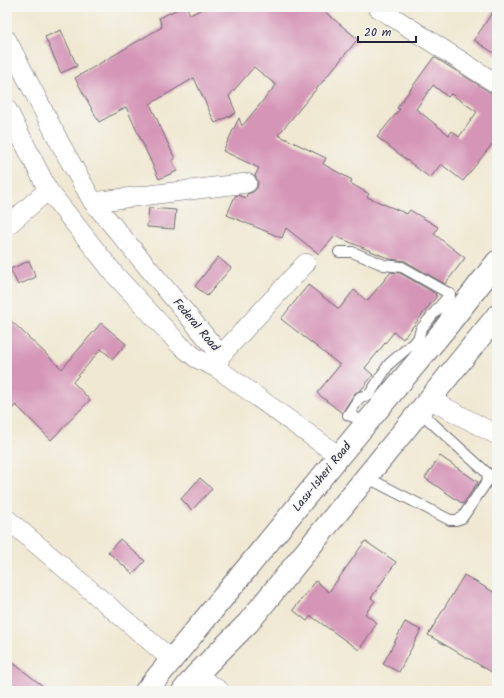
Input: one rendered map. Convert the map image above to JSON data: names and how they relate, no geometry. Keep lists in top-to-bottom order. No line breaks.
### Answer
{"streets":{"main road":["Lasu-Isheri Road"],"street":["Federal Road"]},"scale_bar":"20 m"}
